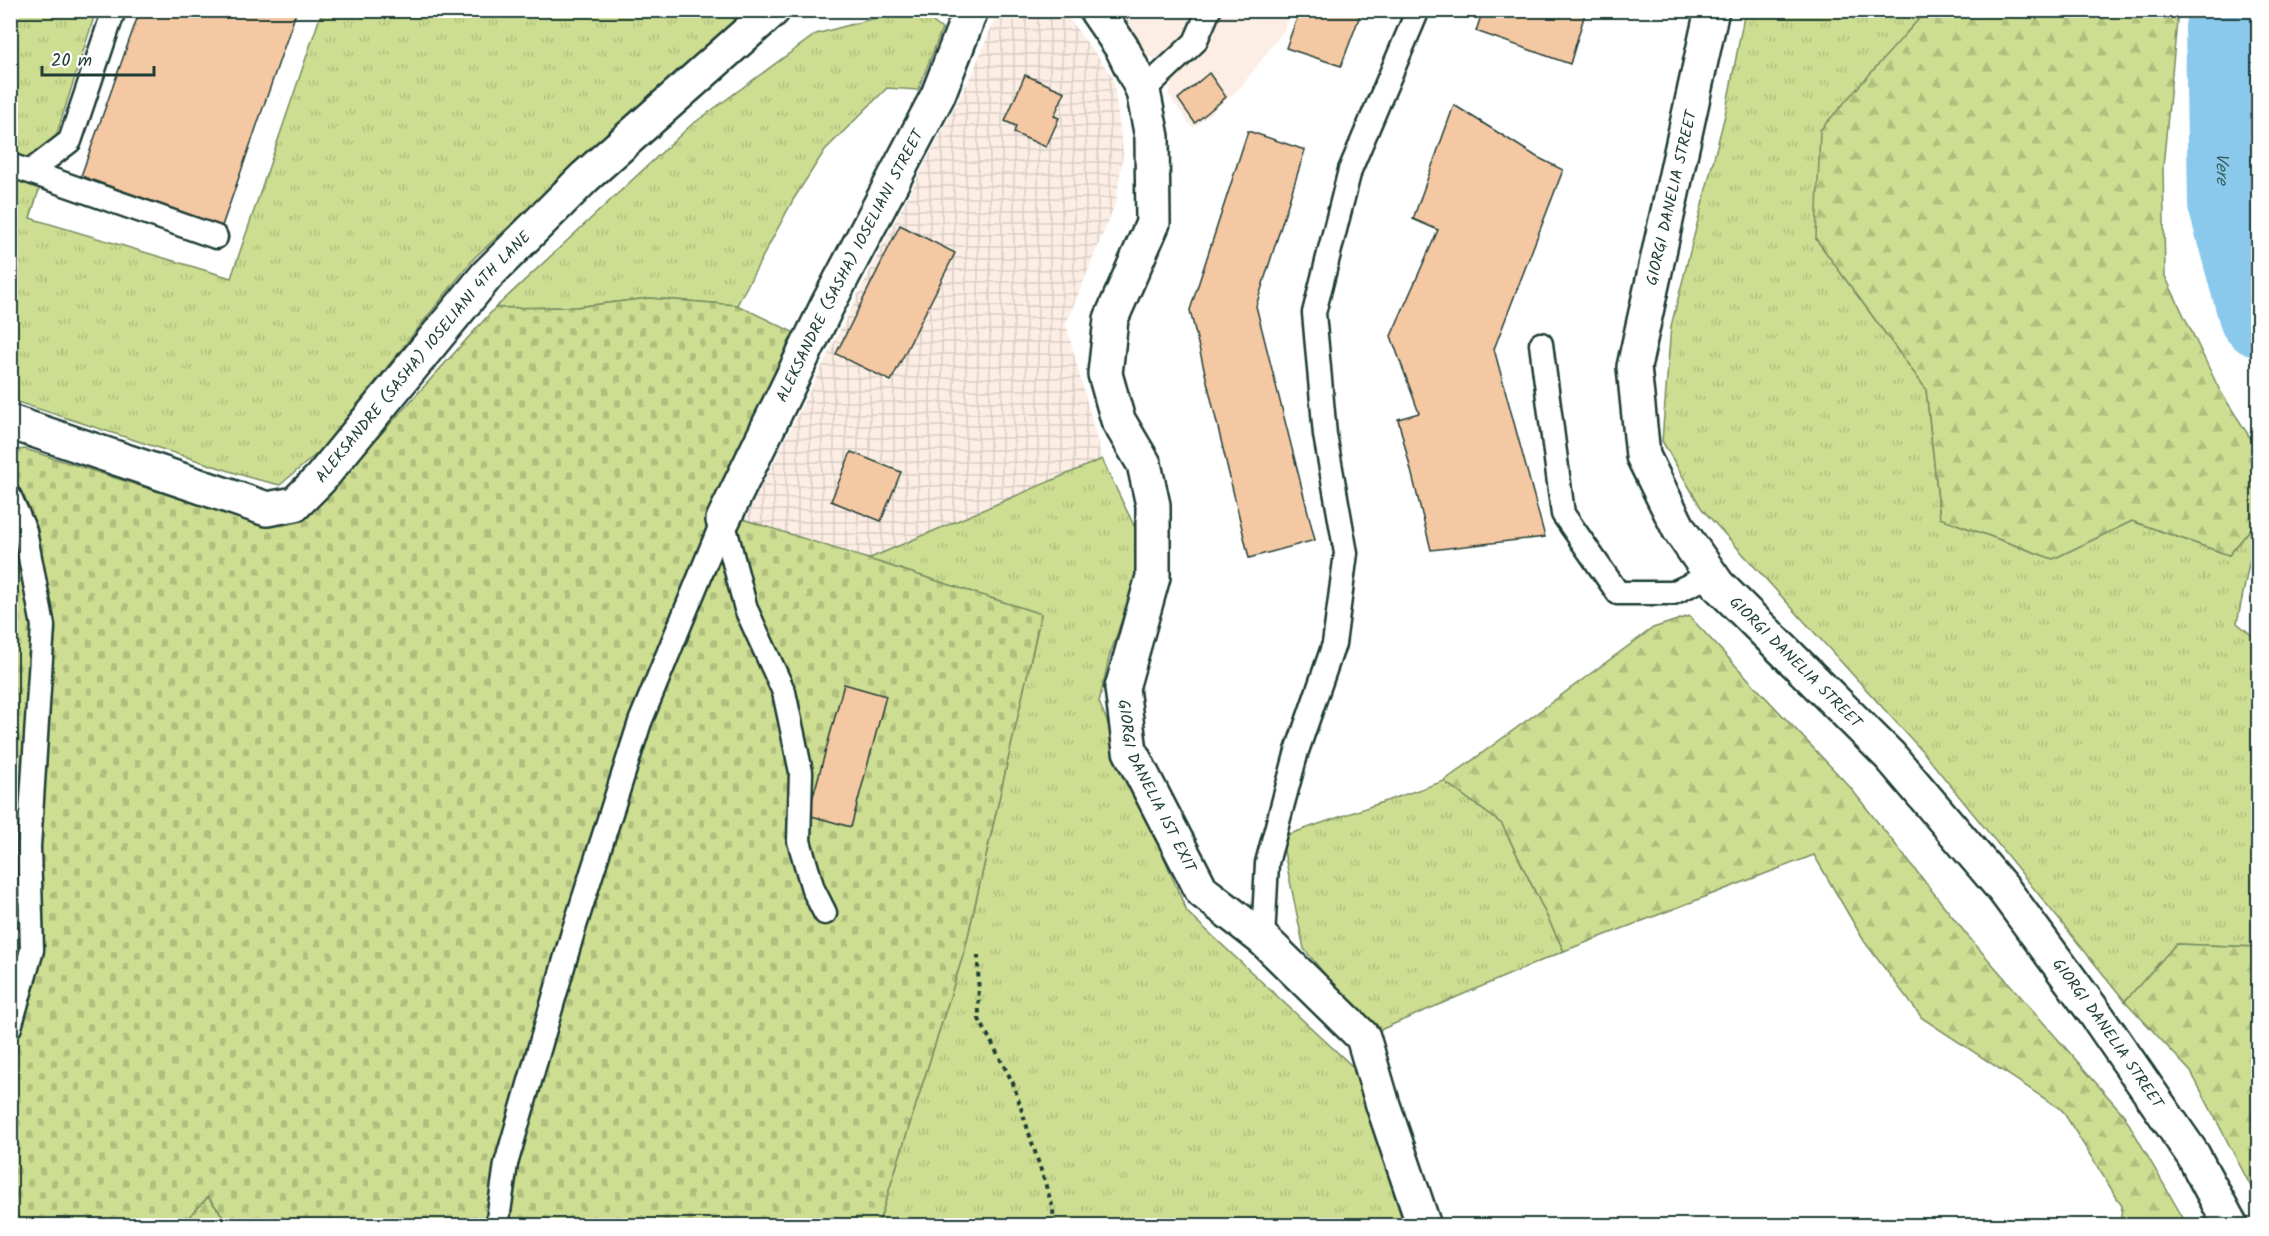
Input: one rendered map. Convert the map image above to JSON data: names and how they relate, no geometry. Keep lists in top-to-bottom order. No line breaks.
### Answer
{"streets":{"street":["GIORGI DANELIA STREET","ALEKSANDRE (SASHA) IOSELIANI STREET","ALEKSANDRE (SASHA) IOSELIANI 4TH LANE","GIORGI DANELIA 1ST EXIT"]},"water":["Vere"],"scale_bar":"20 m"}
